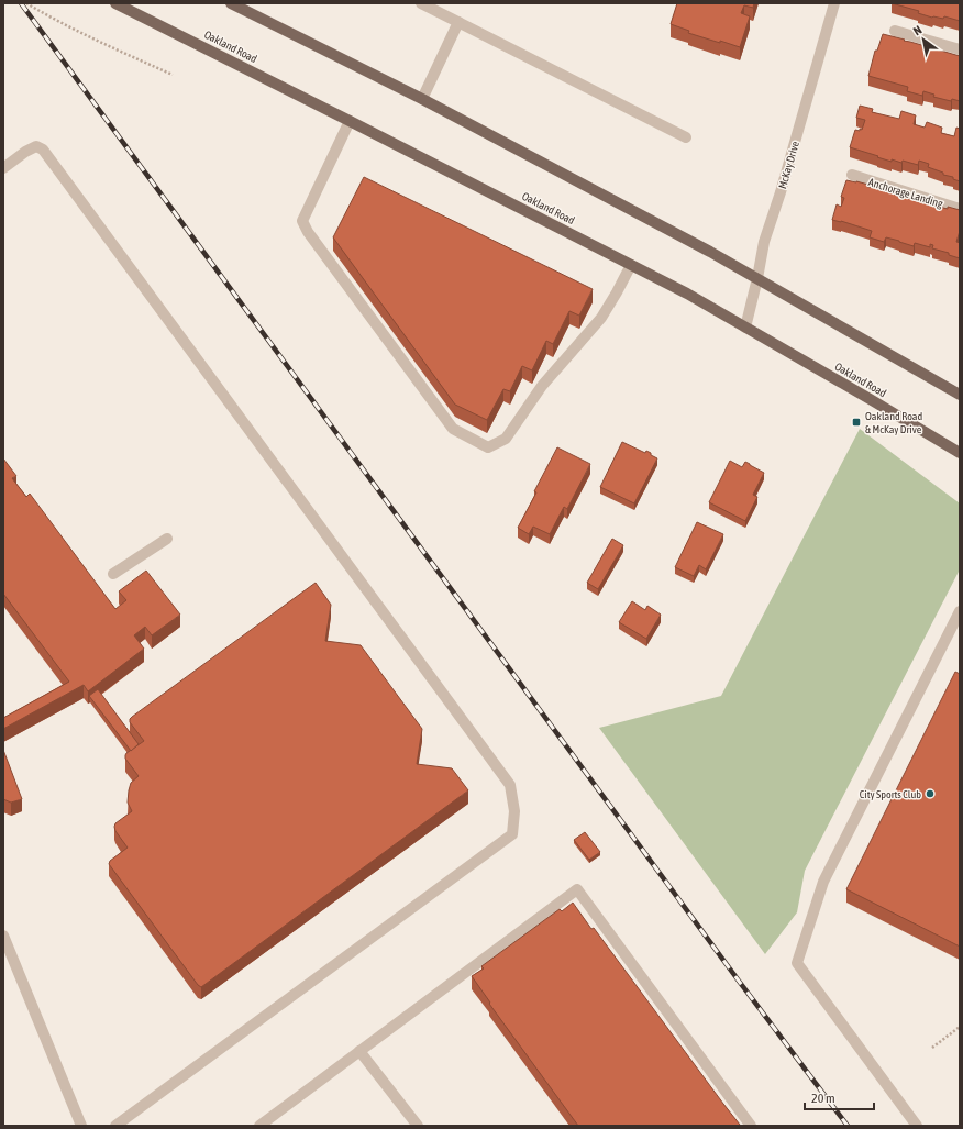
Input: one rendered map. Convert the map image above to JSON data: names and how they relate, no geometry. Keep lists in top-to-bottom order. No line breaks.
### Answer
{"streets":{"main road":["Oakland Road"],"street":["McKay Drive","Anchorage Landing"]},"crossings":[["Oakland Road","McKay Drive"]],"places":{"transit":["Oakland Road & McKay Drive"],"other":["City Sports Club"]},"scale_bar":"20 m","north":"top left"}
